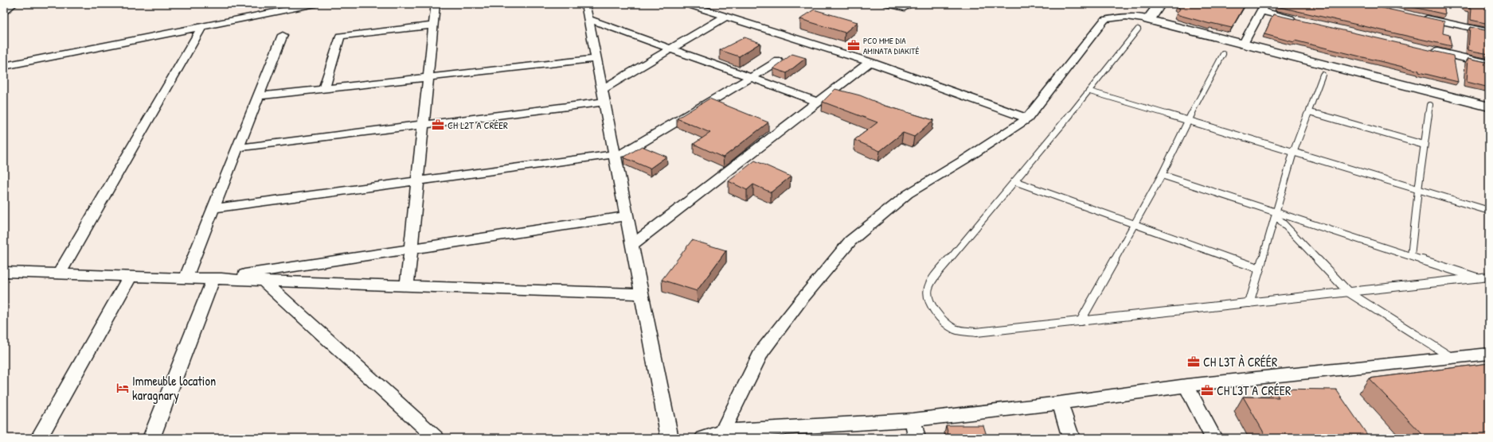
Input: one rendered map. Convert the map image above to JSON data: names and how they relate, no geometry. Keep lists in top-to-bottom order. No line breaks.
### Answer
{"places":{"office":["PCO MME DIA AMINATA DIAKITÉ","CH L2T A CRÉER","CH L3T À CRÉÉR","CH L3T A CRÉER"],"hotel":["Immeuble location karagnary"]}}
